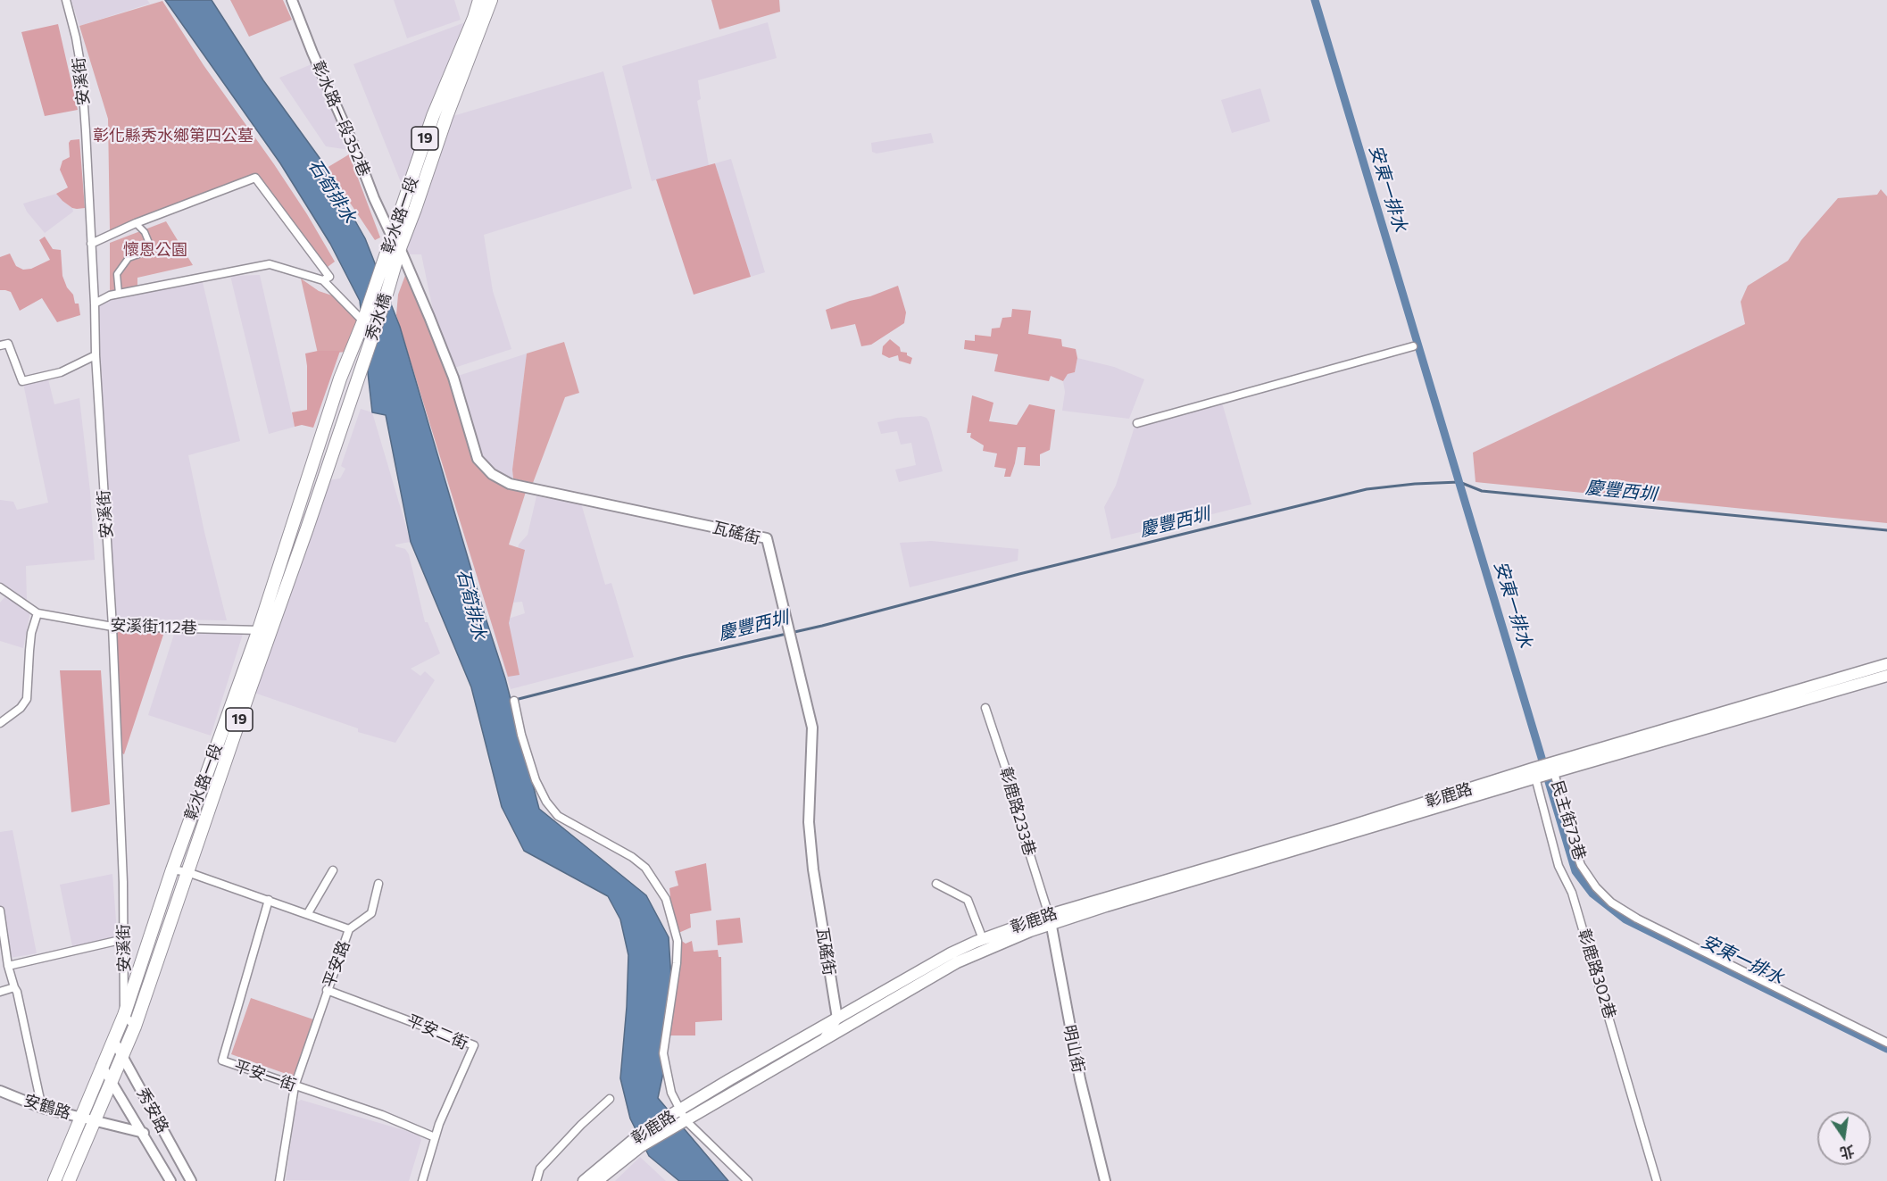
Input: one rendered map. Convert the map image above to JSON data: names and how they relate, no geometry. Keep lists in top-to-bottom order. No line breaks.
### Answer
{"streets":{"main road":["19","彰水路一段","秀水橋","彰鹿路"],"street":["安溪街","彰水路一段352巷","瓦磘街","安溪街112巷","彰鹿路233巷","民主街73巷","平安路","彰鹿路302巷","平安二街","明山街","平安一街","安鶴路","秀安路"]},"crossings":[["安溪街","彰水路一段"],["安溪街","安溪街112巷"],["彰水路一段352巷","彰水路一段"],["彰水路一段352巷","瓦磘街"],["彰水路一段","秀水橋"],["彰水路一段","瓦磘街"],["彰水路一段","安溪街112巷"],["彰水路一段","平安路"],["彰水路一段","安鶴路"],["彰水路一段","秀安路"],["秀水橋","瓦磘街"],["瓦磘街","彰鹿路"],["彰鹿路","彰鹿路233巷"],["彰鹿路","民主街73巷"],["彰鹿路","彰鹿路302巷"],["彰鹿路","明山街"],["彰鹿路233巷","明山街"],["平安路","平安二街"],["平安路","平安一街"],["平安二街","平安一街"],["安鶴路","秀安路"]],"water":["安東一排水","石筍排水","慶豐西圳"],"parks":["彰化縣秀水鄉第四公墓","懷恩公園"],"north":"bottom"}
